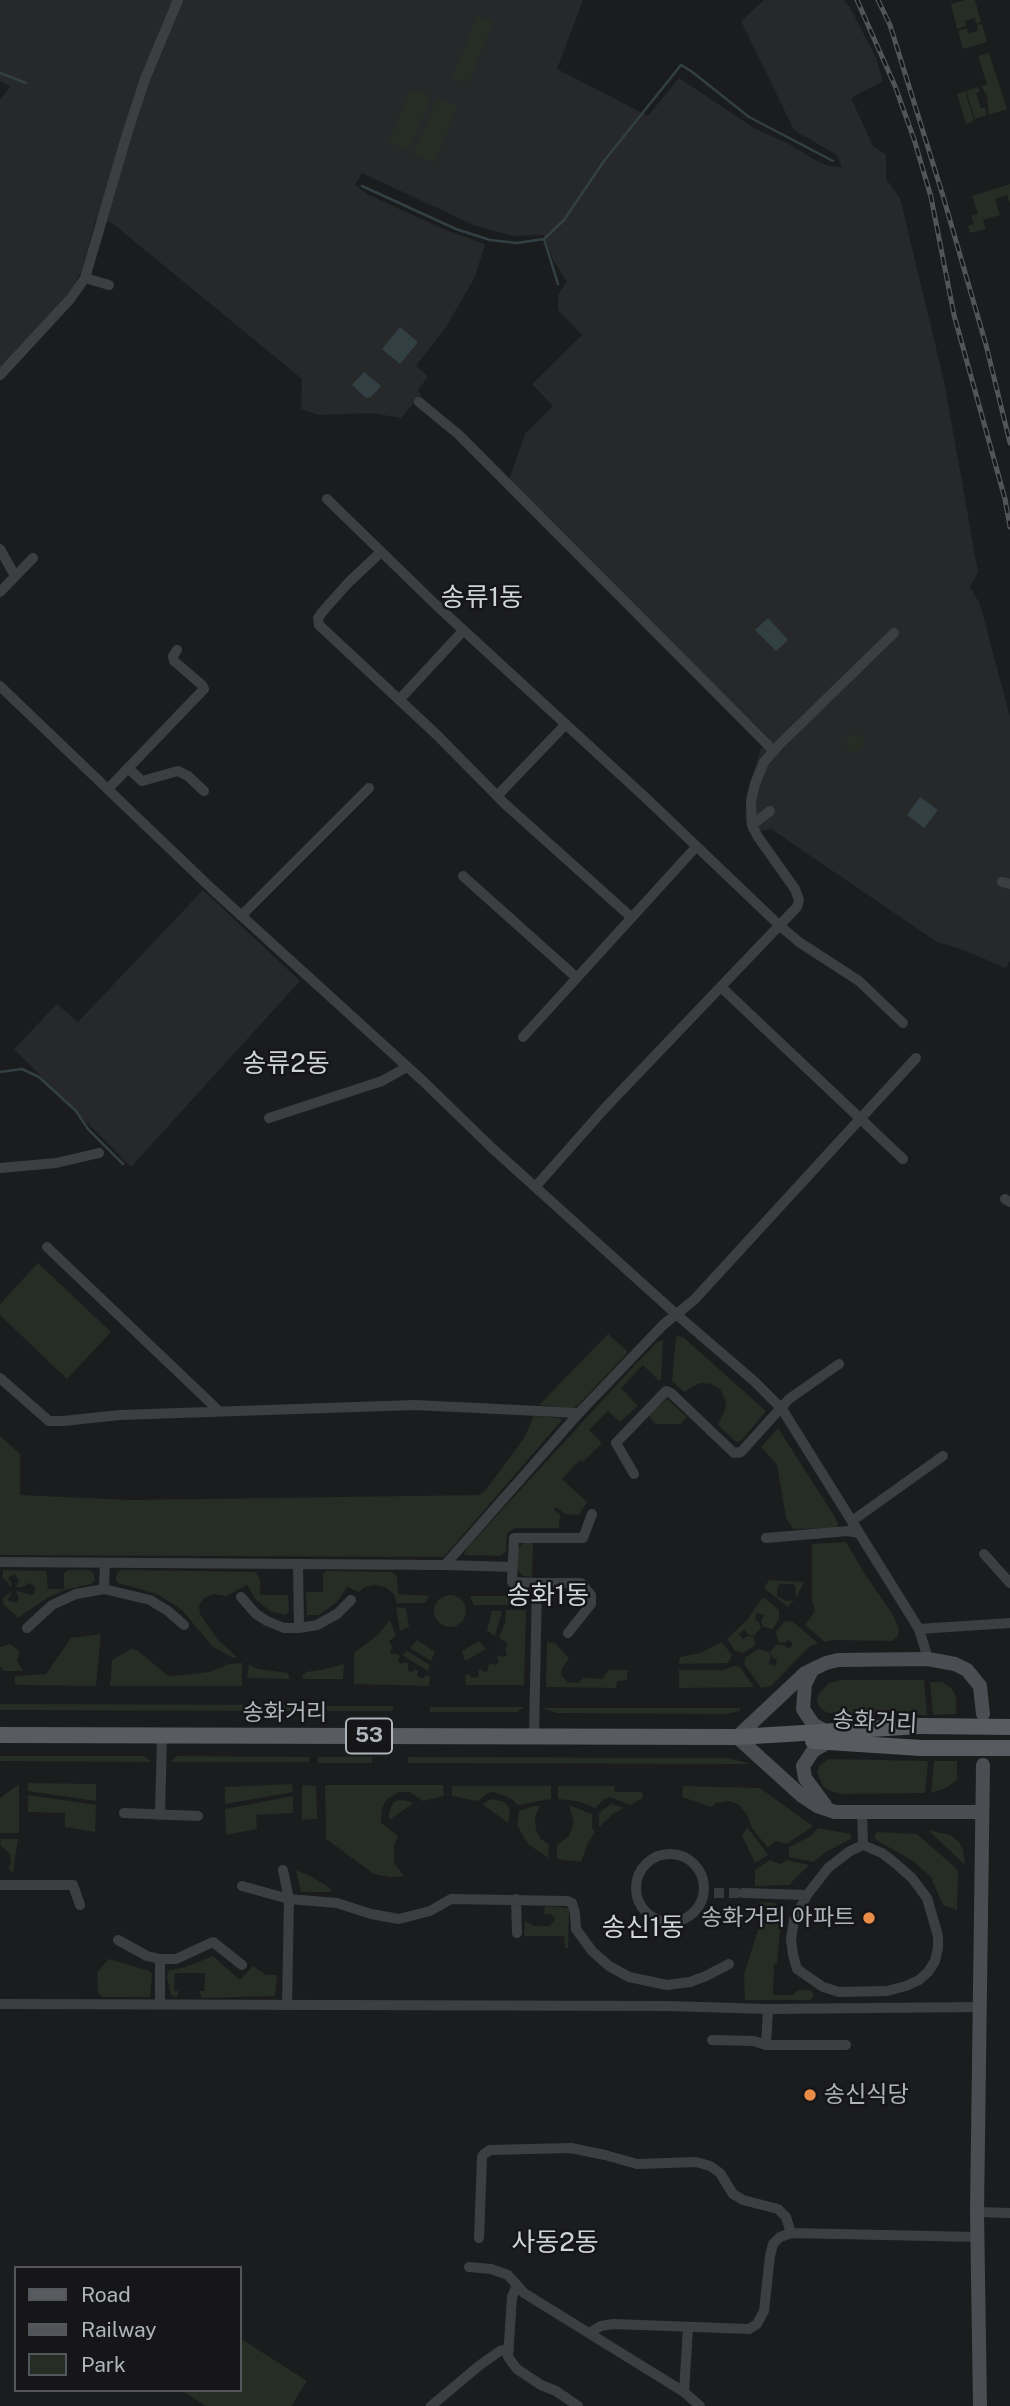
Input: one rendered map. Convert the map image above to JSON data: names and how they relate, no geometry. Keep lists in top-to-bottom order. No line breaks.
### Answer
{"streets":{"main road":["송화거리","53"]},"districts":["송류1동","송류2동","송화1동","송신1동","사동2동"],"places":["송화거리 아파트","송신식당"],"legend":["Road","Railway","Park"]}
